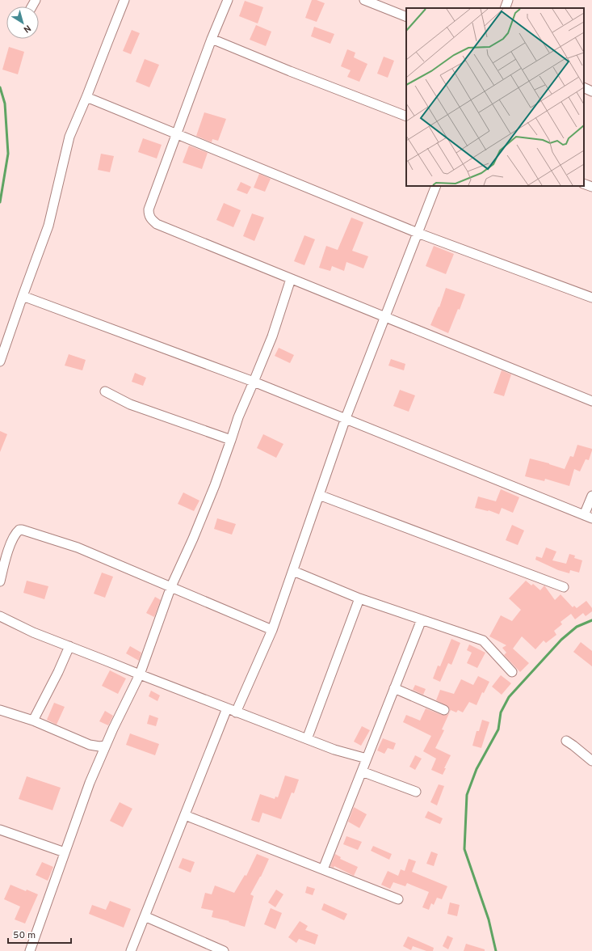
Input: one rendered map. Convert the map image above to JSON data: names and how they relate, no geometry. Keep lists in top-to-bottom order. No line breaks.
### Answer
{"scale_bar":"50 m","north":"bottom right"}
